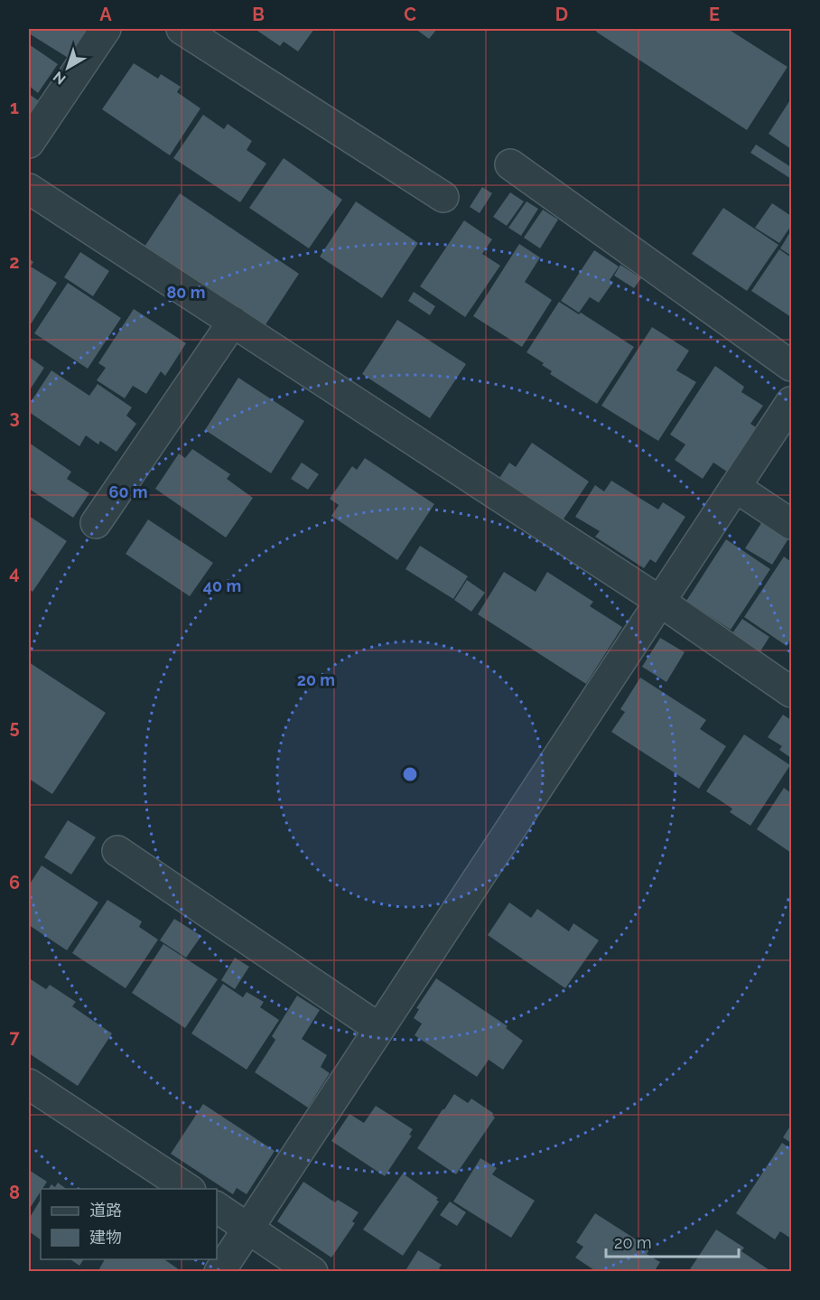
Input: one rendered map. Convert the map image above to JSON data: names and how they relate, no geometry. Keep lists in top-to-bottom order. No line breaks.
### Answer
{"legend":["道路","建物"],"scale_bar":"20 m","north":"bottom left","grid":{"columns":["A","B","C","D","E"],"rows":["1","2","3","4","5","6","7","8"]},"rings":["80 m","60 m","40 m","20 m"]}
